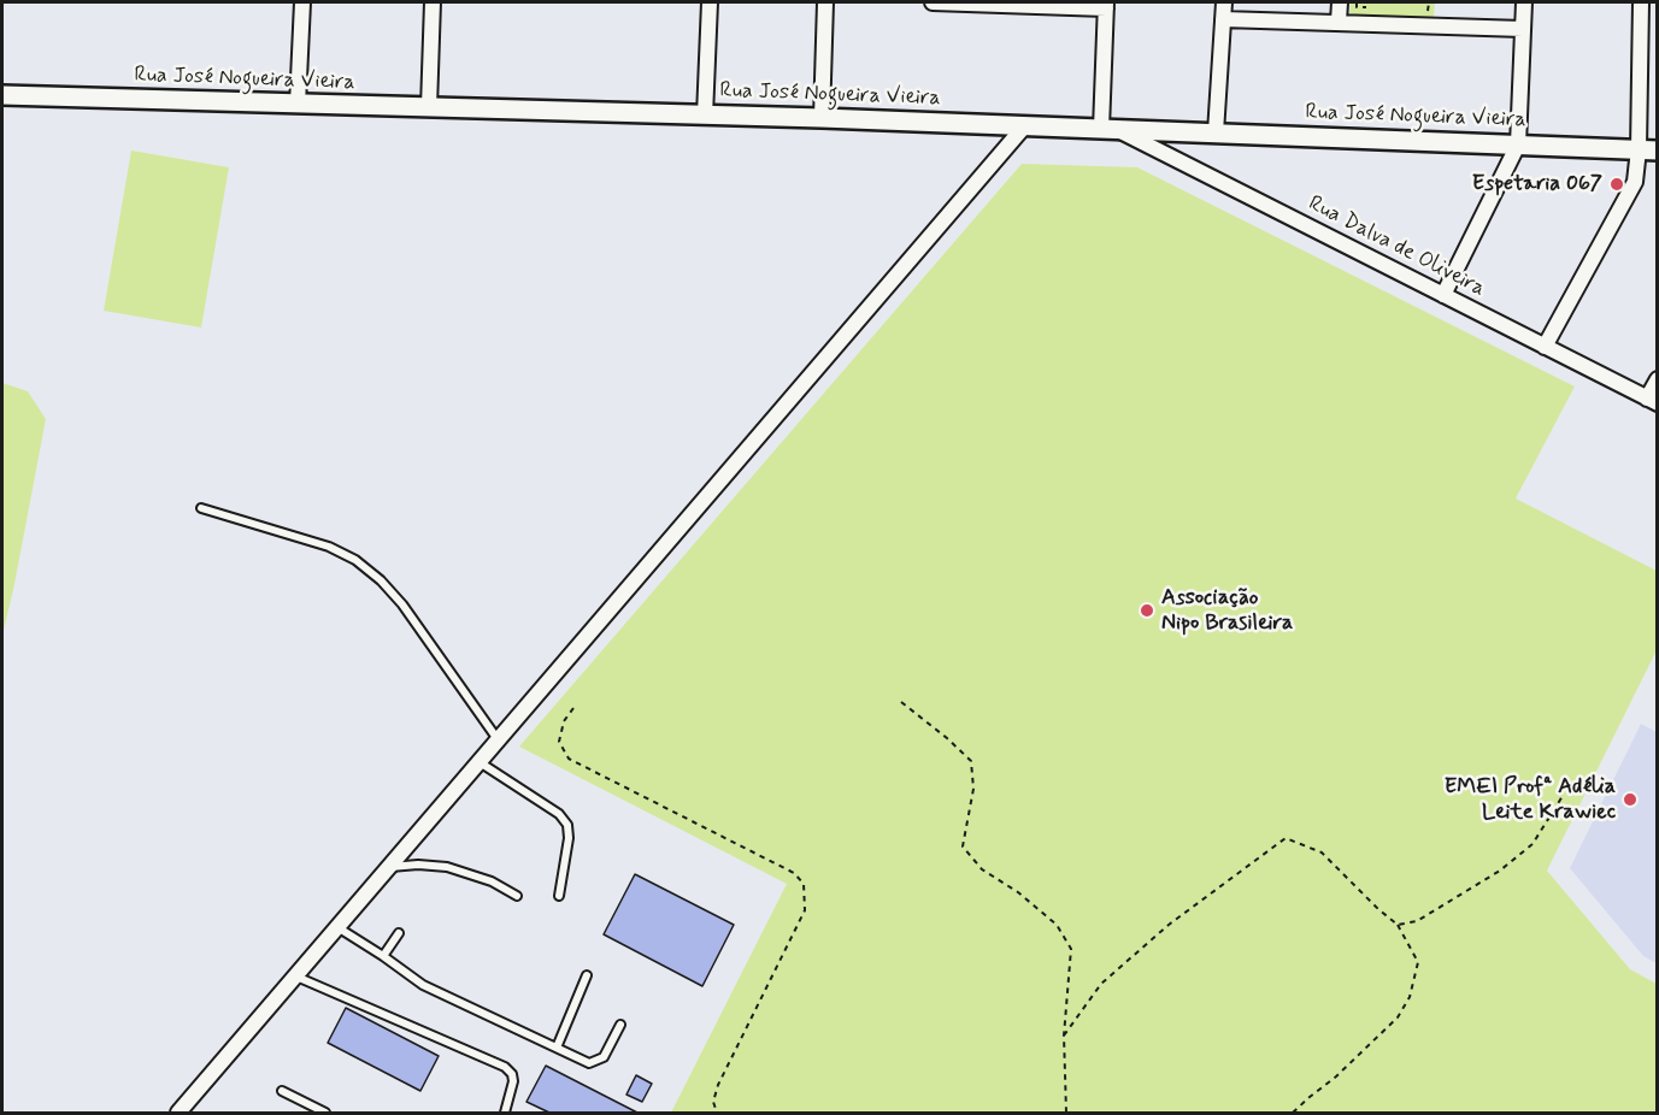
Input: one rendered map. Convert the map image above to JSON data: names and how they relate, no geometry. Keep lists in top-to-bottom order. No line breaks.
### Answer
{"streets":{"street":["Rua José Nogueira Vieira","Rua Dalva de Oliveira"]},"crossings":[["Rua José Nogueira Vieira","Rua Dalva de Oliveira"]],"places":["Espetaria 067","Associação Nipo Brasileira","EMEI Profª Adélia Leite Krawiec"]}
